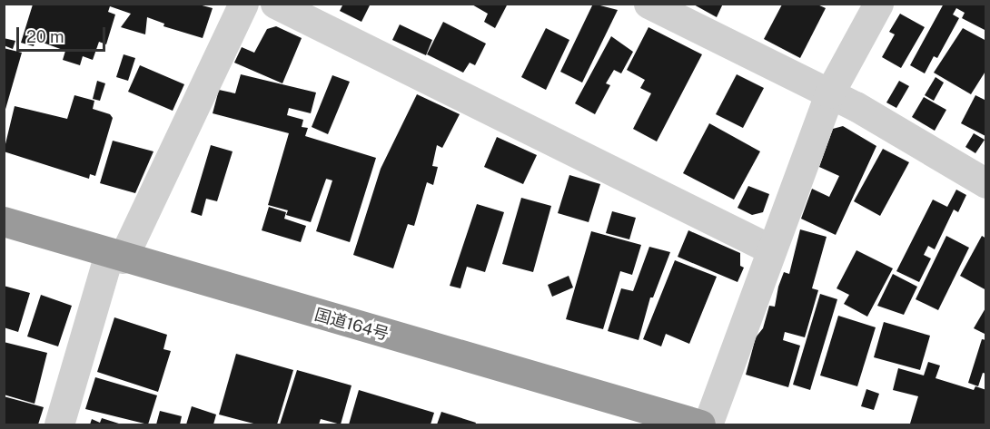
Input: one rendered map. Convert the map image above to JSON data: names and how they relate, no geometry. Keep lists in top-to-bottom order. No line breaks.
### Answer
{"streets":{"highway":["国道164号"]},"scale_bar":"20 m"}
